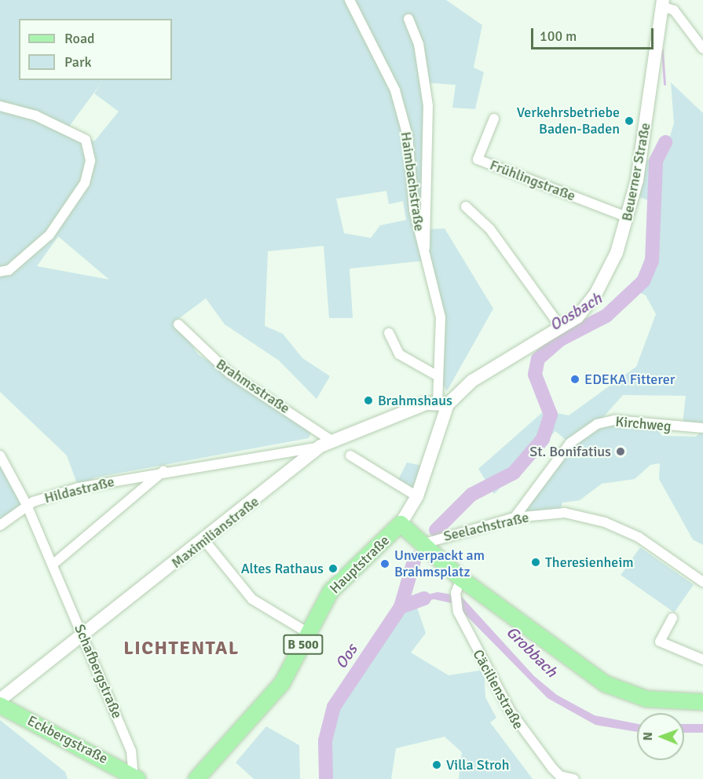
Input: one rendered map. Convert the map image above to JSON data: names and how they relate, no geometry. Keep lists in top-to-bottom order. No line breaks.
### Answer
{"streets":{"main road":["Beuerner Straße","Maximilianstraße","Hauptstraße","B 500","Eckbergstraße"],"street":["Frühlingstraße","Haimbachstraße","Brahmsstraße","Kirchweg","Hildastraße","Seelachstraße","Schafbergstraße","Cäcilienstraße"]},"crossings":[["Beuerner Straße","Frühlingstraße"],["Beuerner Straße","Haimbachstraße"],["Beuerner Straße","Maximilianstraße"],["Beuerner Straße","Hauptstraße"],["Haimbachstraße","Maximilianstraße"],["Haimbachstraße","Hauptstraße"],["Brahmsstraße","Maximilianstraße"],["Kirchweg","Seelachstraße"],["Hildastraße","Maximilianstraße"],["Hildastraße","Schafbergstraße"],["Maximilianstraße","Hauptstraße"],["Maximilianstraße","Schafbergstraße"],["Schafbergstraße","Eckbergstraße"]],"districts":["LICHTENTAL"],"water":["Oosbach","Grobbach","Oos"],"places":["Verkehrsbetriebe Baden-Baden","EDEKA Fitterer","Brahmshaus","St. Bonifatius","Theresienheim","Unverpackt am Brahmsplatz","Altes Rathaus","Villa Stroh"],"legend":["Road","Park"],"scale_bar":"100 m","north":"left"}
